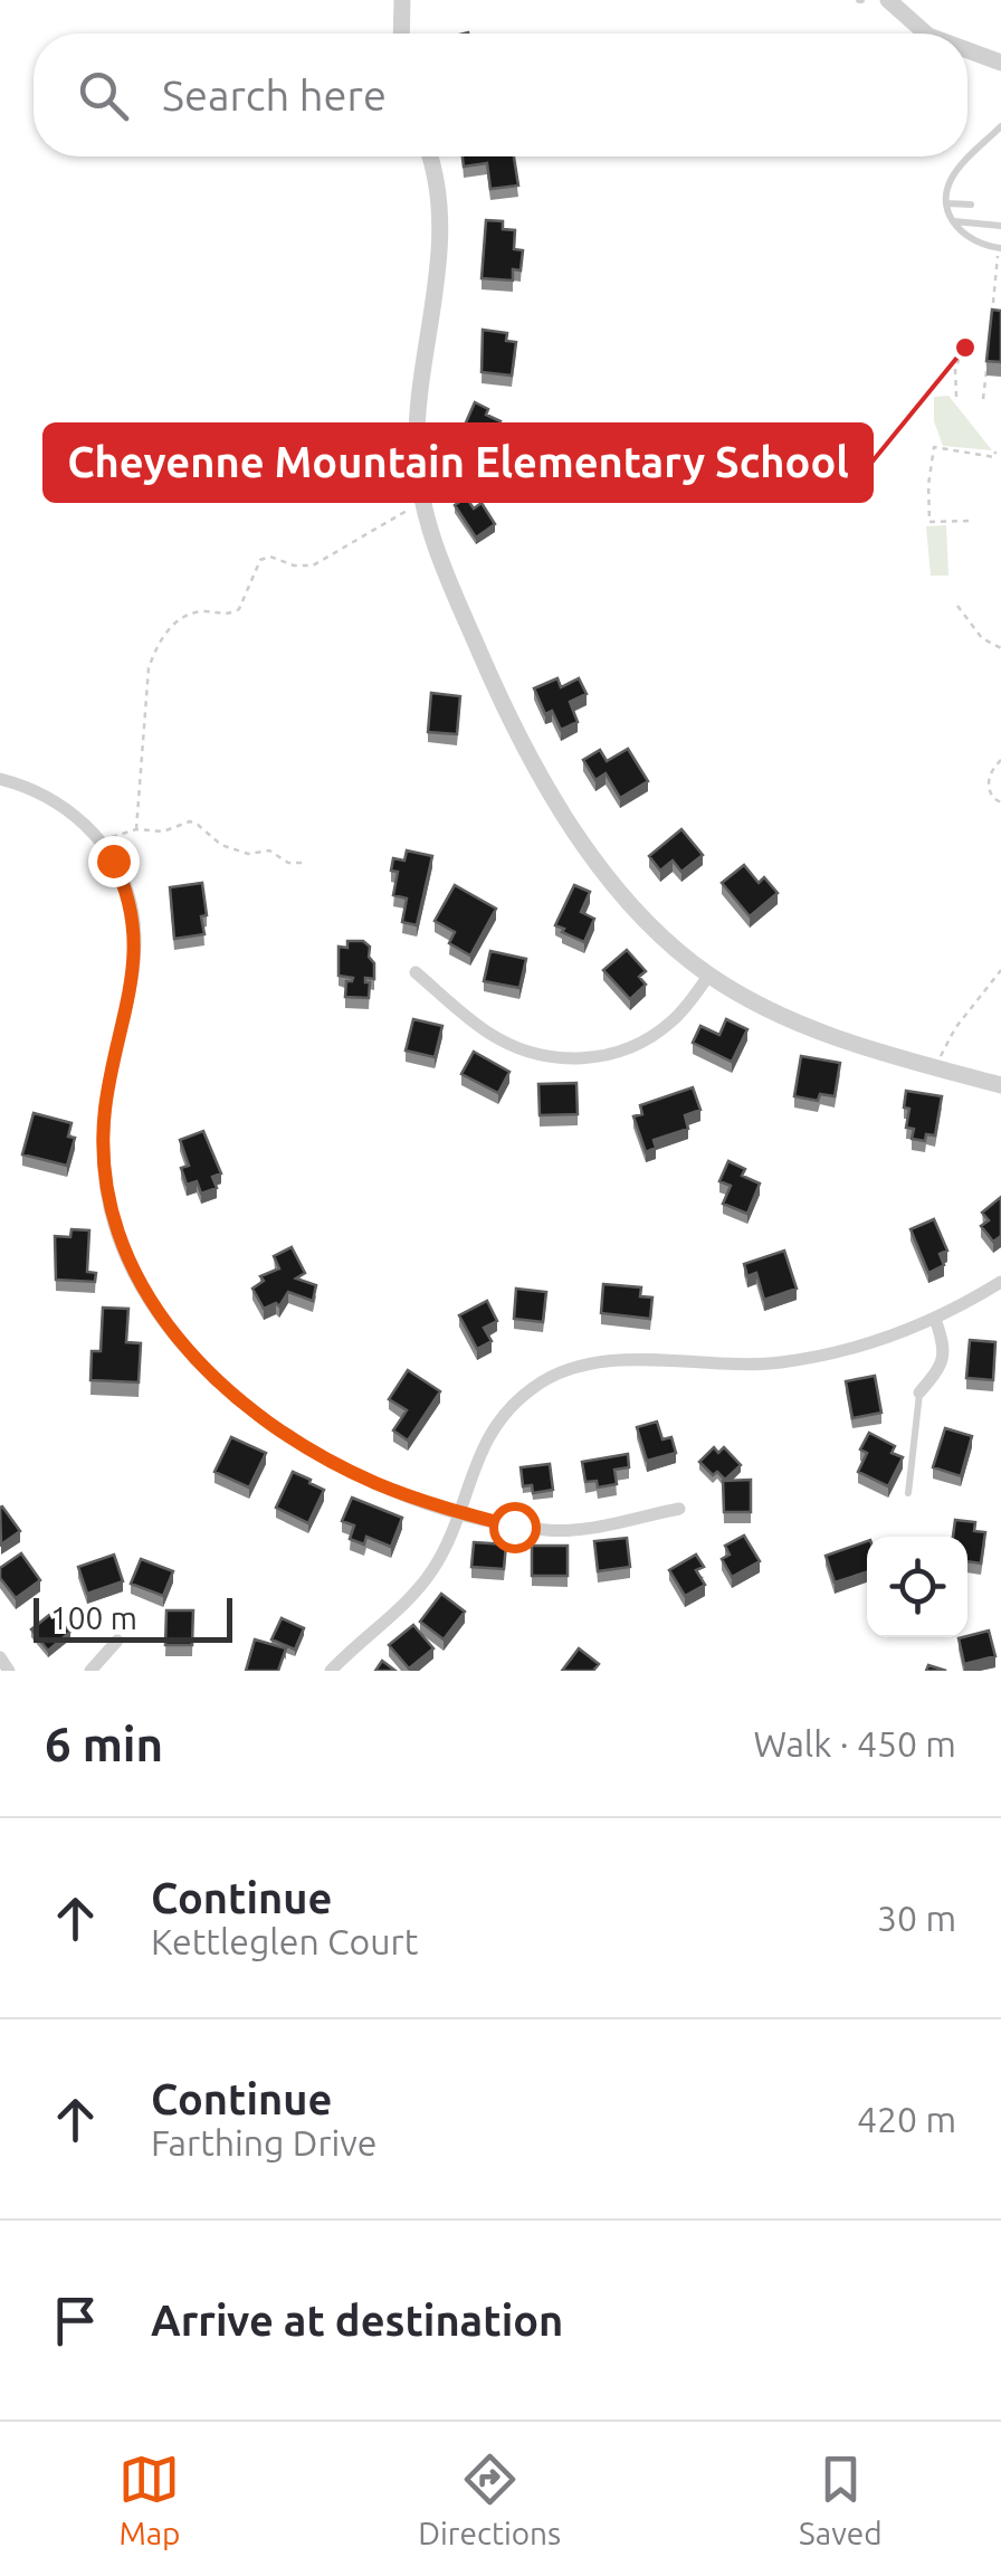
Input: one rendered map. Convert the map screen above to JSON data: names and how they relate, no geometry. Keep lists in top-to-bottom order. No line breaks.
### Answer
{"places":["Cheyenne Mountain Elementary School"],"scale_bar":"100 m","page":{"search":"Search here","scale":"100 m","heading":["6 min","Walk · 450 m"],"list":[["Continue","Kettleglen Court","30 m"],["Continue","Farthing Drive","420 m"],"Arrive at destination"],"nav":["Map","Directions","Saved"]}}
